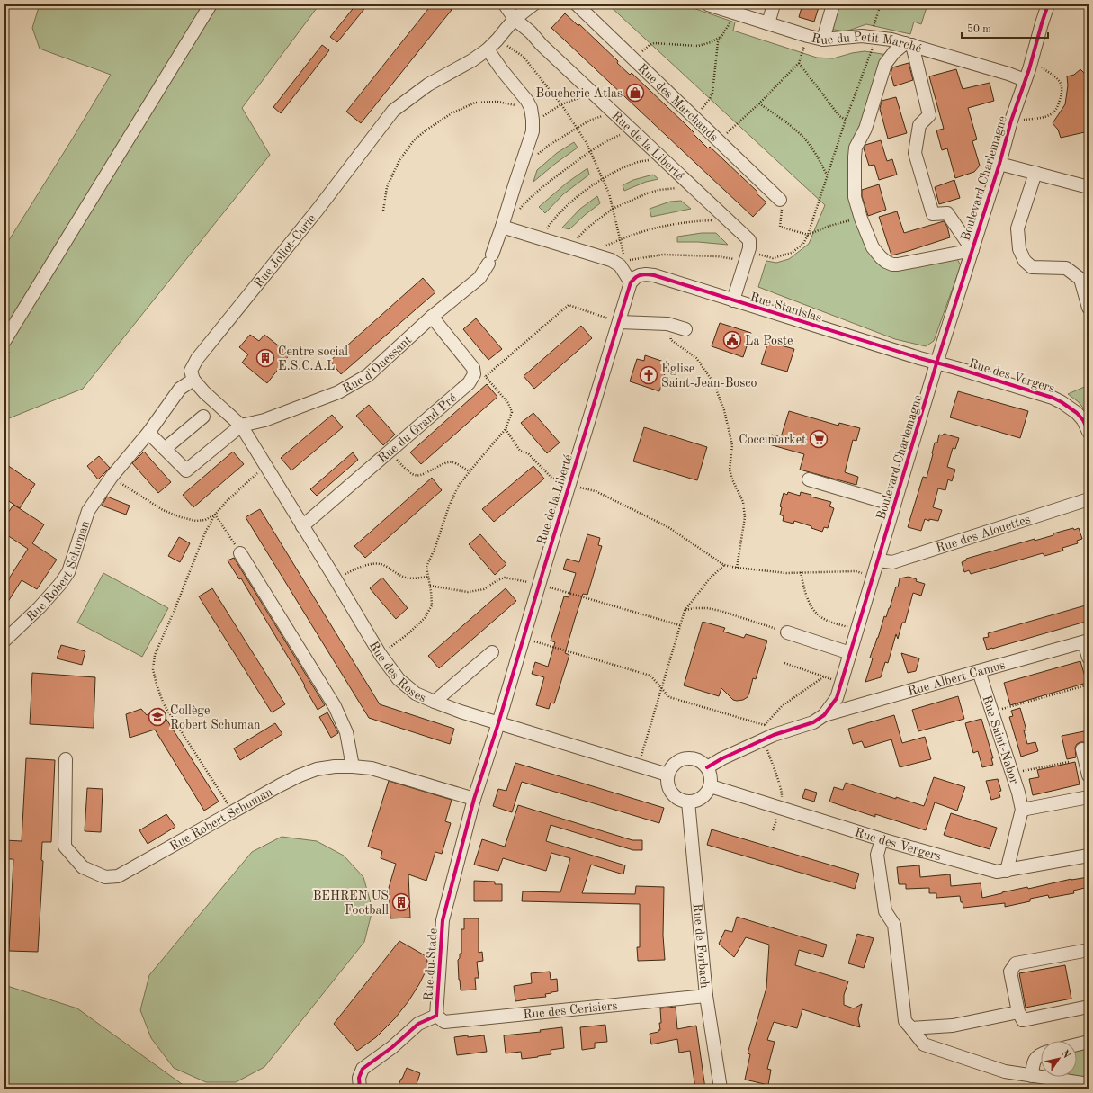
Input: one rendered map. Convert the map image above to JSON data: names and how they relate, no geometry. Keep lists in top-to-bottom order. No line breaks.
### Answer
{"streets":{"street":["Rue du Petit Marché","Rue des Marchands","Rue de la Liberté","Boulevard Charlemagne","Rue Joliot-Curie","Rue Stanislas","Rue d'Ouessant","Rue des Vergers","Rue du Grand Pré","Rue des Alouettes","Rue Robert Schuman","Rue des Roses","Rue Albert Camus","Rue Saint-Nabor","Rue de Forbach","Rue du Stade","Rue des Cerisiers"]},"crossings":[["Rue du Petit Marché","Boulevard Charlemagne"],["Rue de la Liberté","Rue Joliot-Curie"],["Rue de la Liberté","Rue Stanislas"],["Rue de la Liberté","Rue des Roses"],["Rue de la Liberté","Rue du Stade"],["Boulevard Charlemagne","Rue Stanislas"],["Boulevard Charlemagne","Rue des Vergers"],["Boulevard Charlemagne","Rue des Alouettes"],["Boulevard Charlemagne","Rue des Roses"],["Boulevard Charlemagne","Rue Albert Camus"],["Boulevard Charlemagne","Rue de Forbach"],["Rue Joliot-Curie","Rue d'Ouessant"],["Rue Joliot-Curie","Rue des Roses"],["Rue Stanislas","Rue des Vergers"],["Rue d'Ouessant","Rue des Roses"],["Rue des Vergers","Rue des Roses"],["Rue des Vergers","Rue Saint-Nabor"],["Rue des Vergers","Rue de Forbach"],["Rue du Grand Pré","Rue des Roses"],["Rue Robert Schuman","Rue du Stade"],["Rue des Roses","Rue de Forbach"],["Rue des Roses","Rue du Stade"],["Rue Albert Camus","Rue Saint-Nabor"],["Rue de Forbach","Rue des Cerisiers"],["Rue du Stade","Rue des Cerisiers"]],"places":{"shop":["Boucherie Atlas"],"public building":["La Poste"],"building":["Centre social E.S.C.A.L","BEHREN US Football"],"church":["Église Saint-Jean-Bosco"],"supermarket":["Coccimarket"],"school or university":["Collège Robert Schuman"]},"scale_bar":"50 m","north":"top right"}
